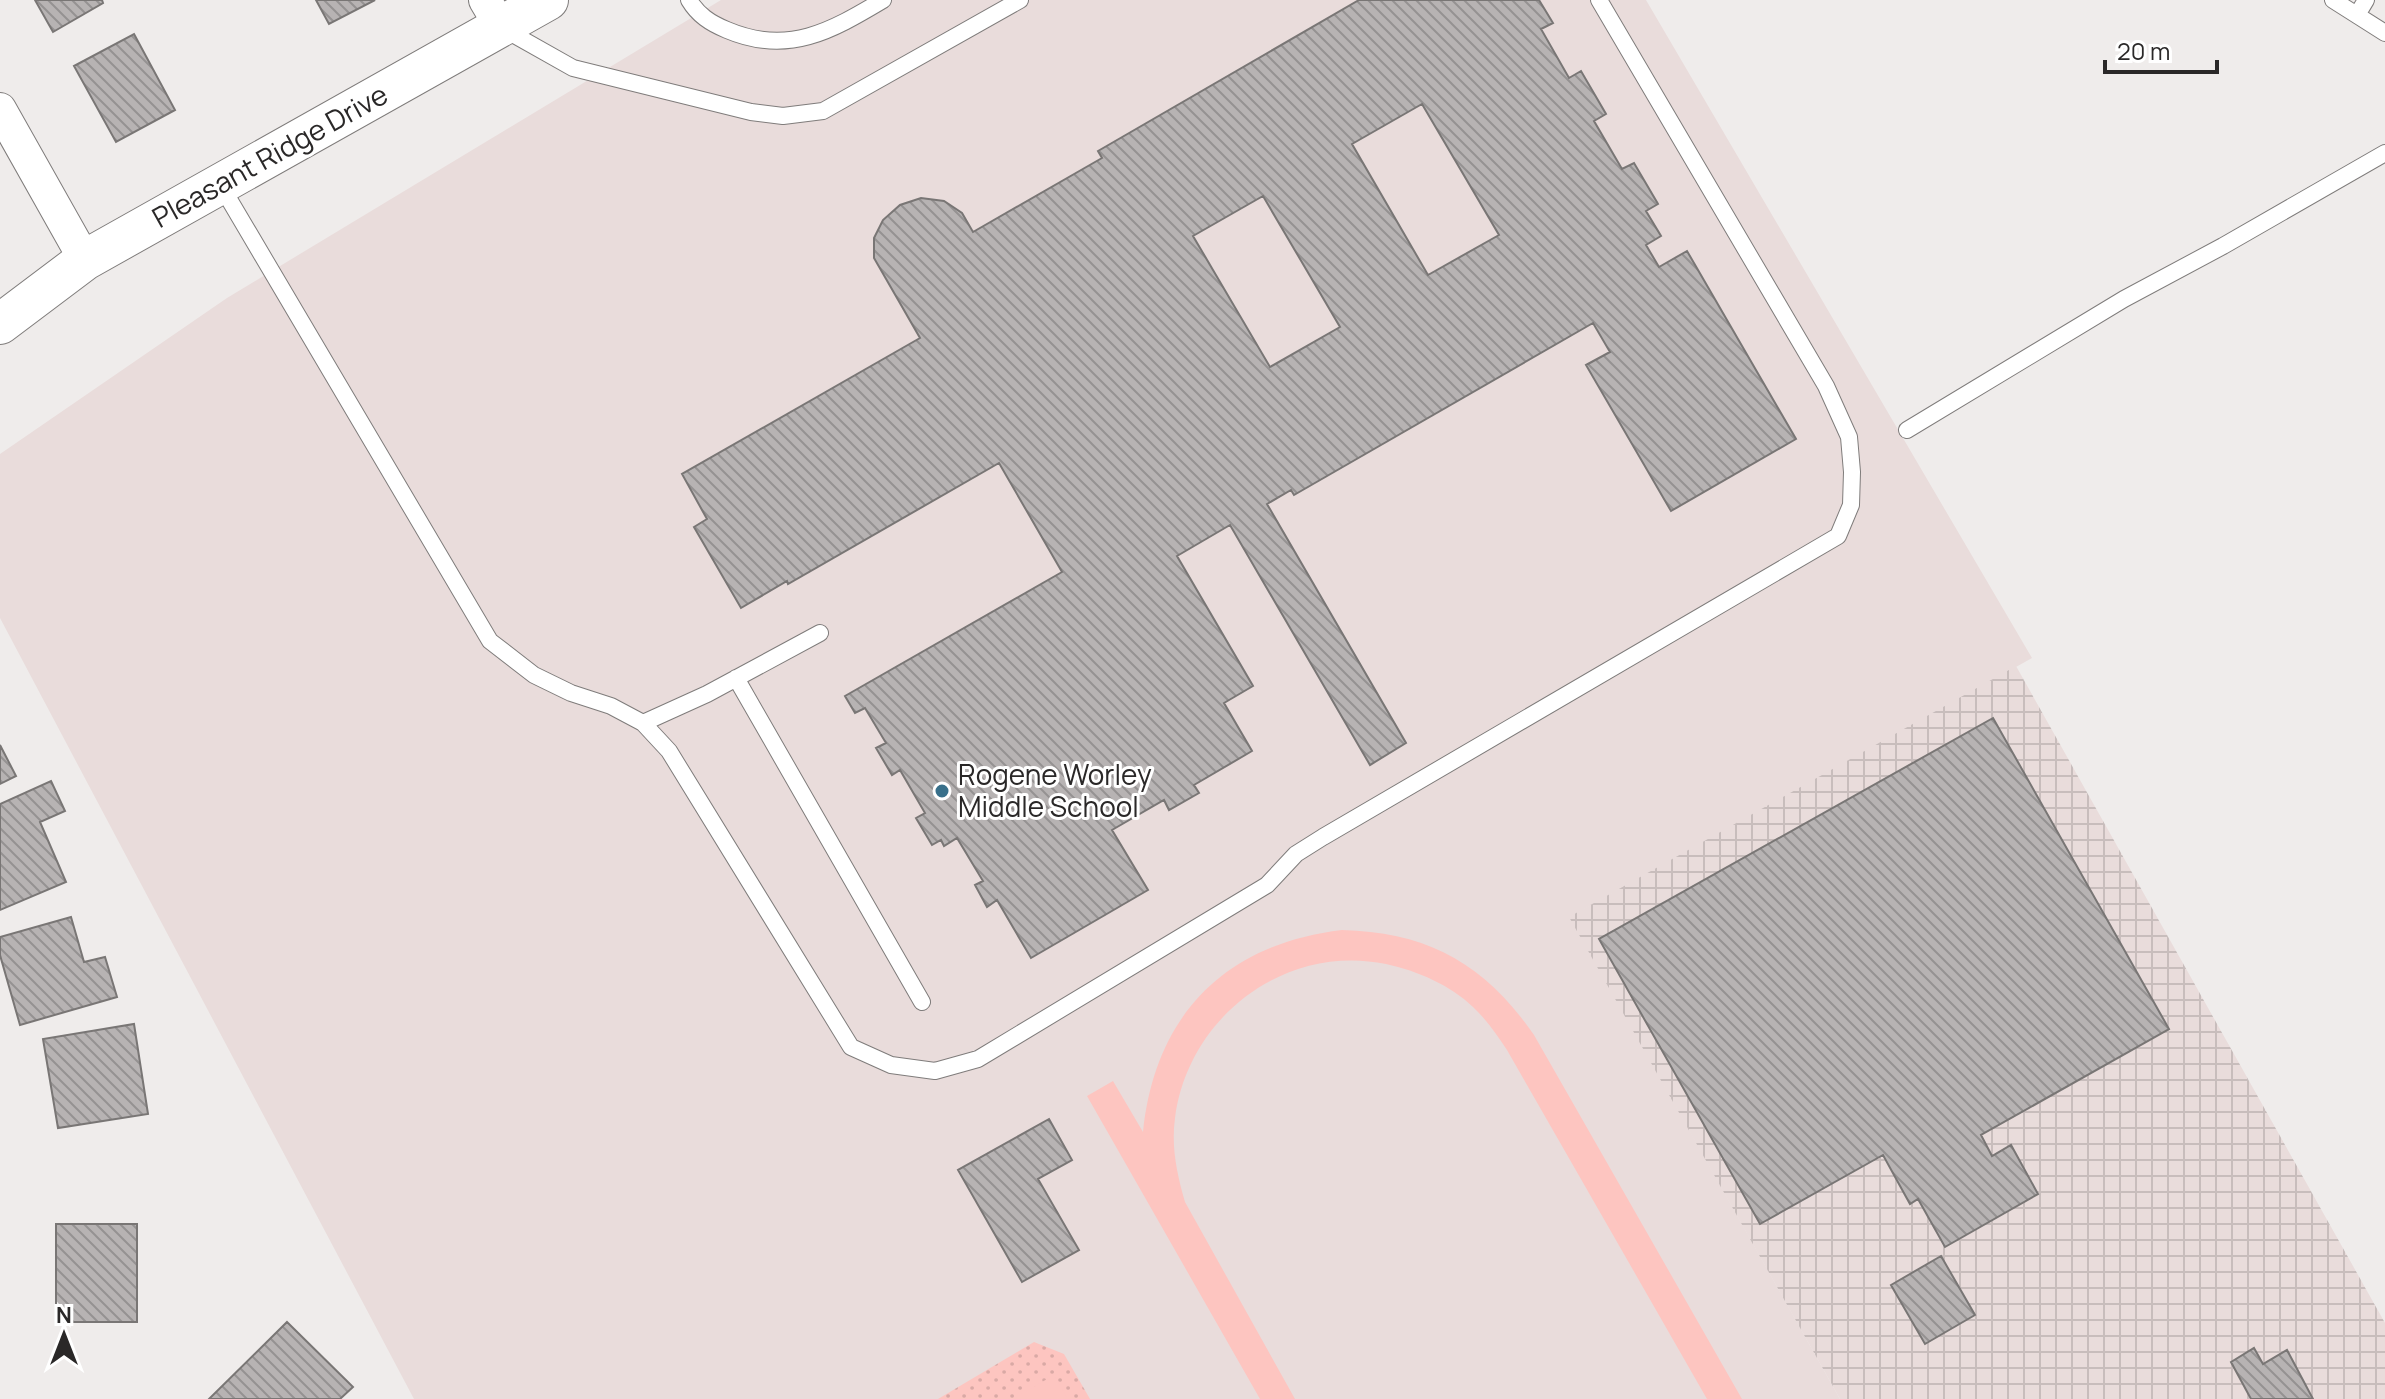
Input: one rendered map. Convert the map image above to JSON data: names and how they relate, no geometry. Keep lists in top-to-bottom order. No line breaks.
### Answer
{"streets":{"street":["Pleasant Ridge Drive"]},"places":["Rogene Worley Middle School"],"scale_bar":"20 m","north":"top"}
